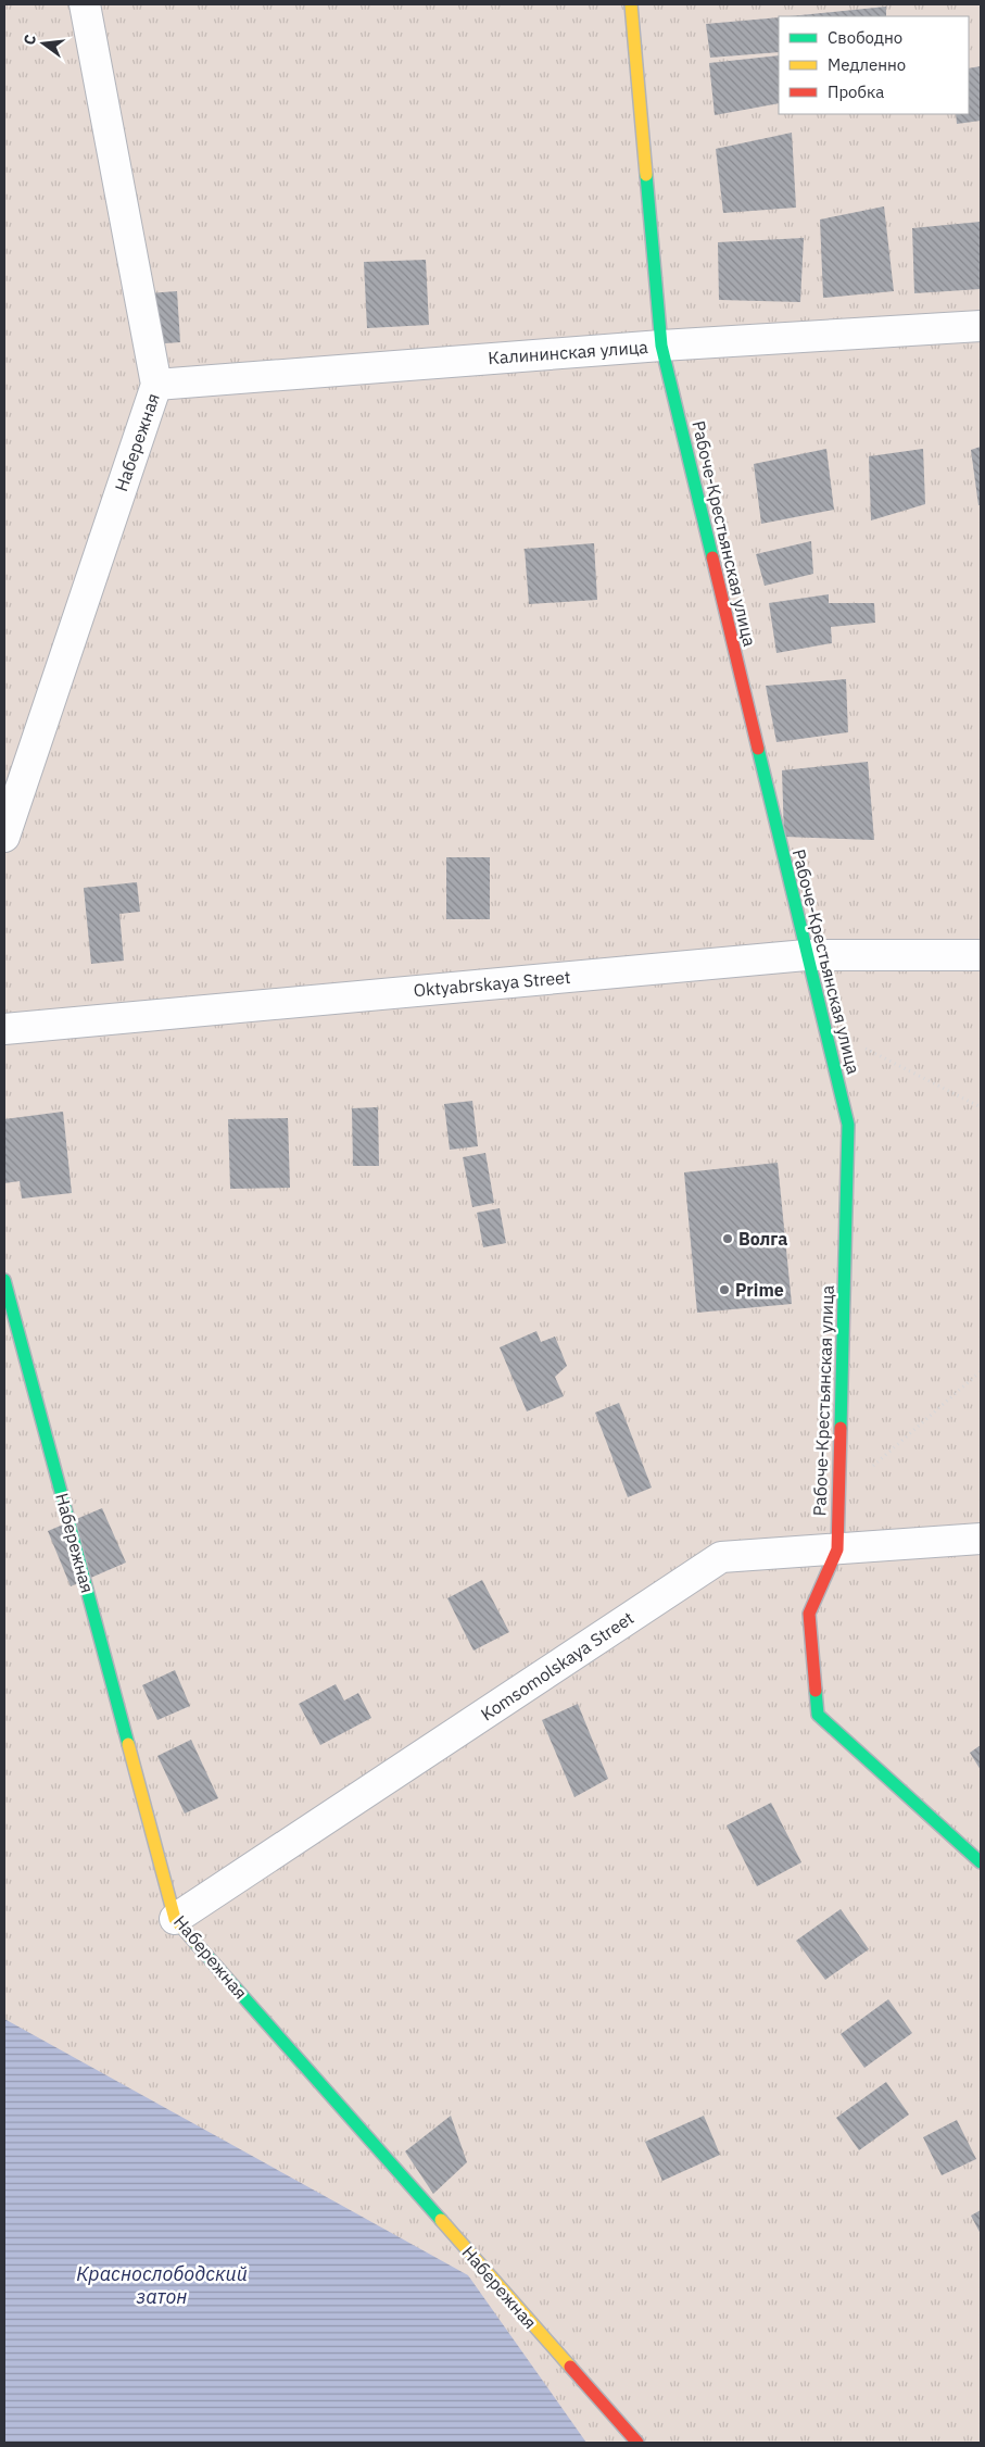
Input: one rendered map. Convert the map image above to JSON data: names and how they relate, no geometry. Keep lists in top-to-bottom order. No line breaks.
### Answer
{"streets":{"street":["Калининская улица","Набережная","Рабоче-Крестьянская улица","Oktyabrskaya Street","Komsomolskaya Street"]},"crossings":[["Калининская улица","Набережная"],["Калининская улица","Рабоче-Крестьянская улица"],["Набережная","Komsomolskaya Street"],["Рабоче-Крестьянская улица","Oktyabrskaya Street"],["Рабоче-Крестьянская улица","Komsomolskaya Street"]],"water":["Краснослободский затон"],"places":["Волга","Prime"],"legend":["Свободно","Медленно","Пробка"],"north":"left"}
